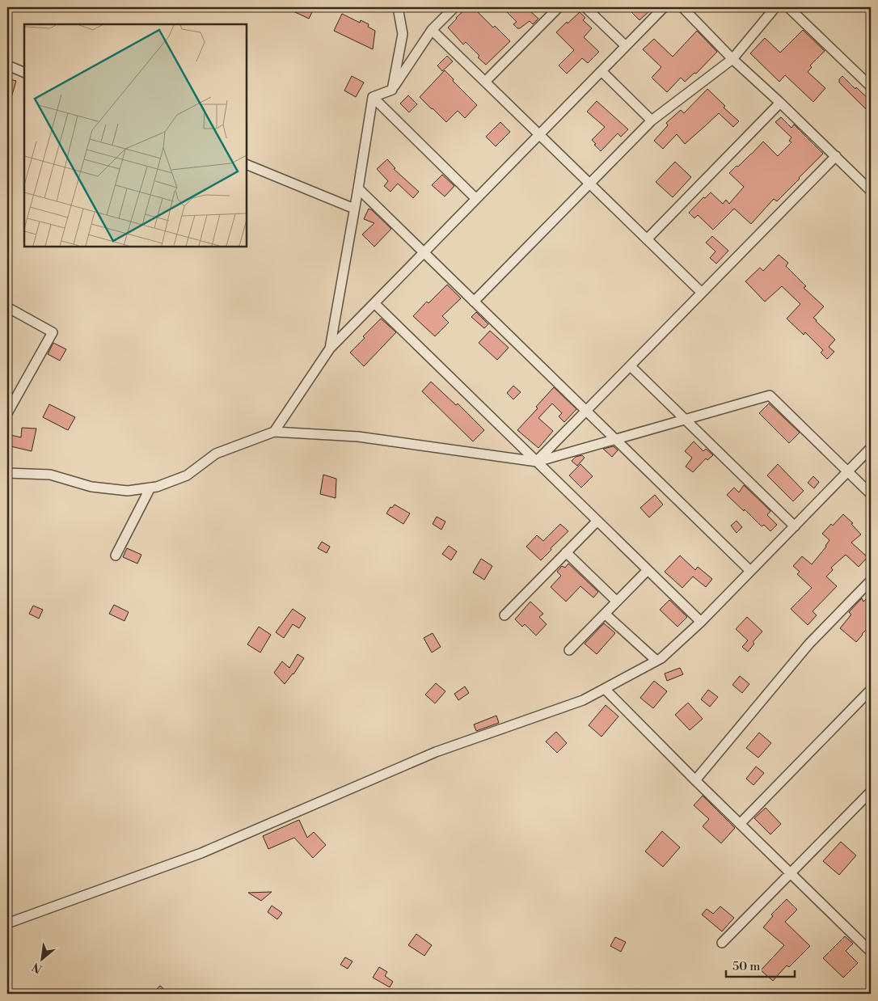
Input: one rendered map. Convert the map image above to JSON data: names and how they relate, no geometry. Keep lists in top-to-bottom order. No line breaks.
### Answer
{"scale_bar":"50 m","north":"bottom left"}
